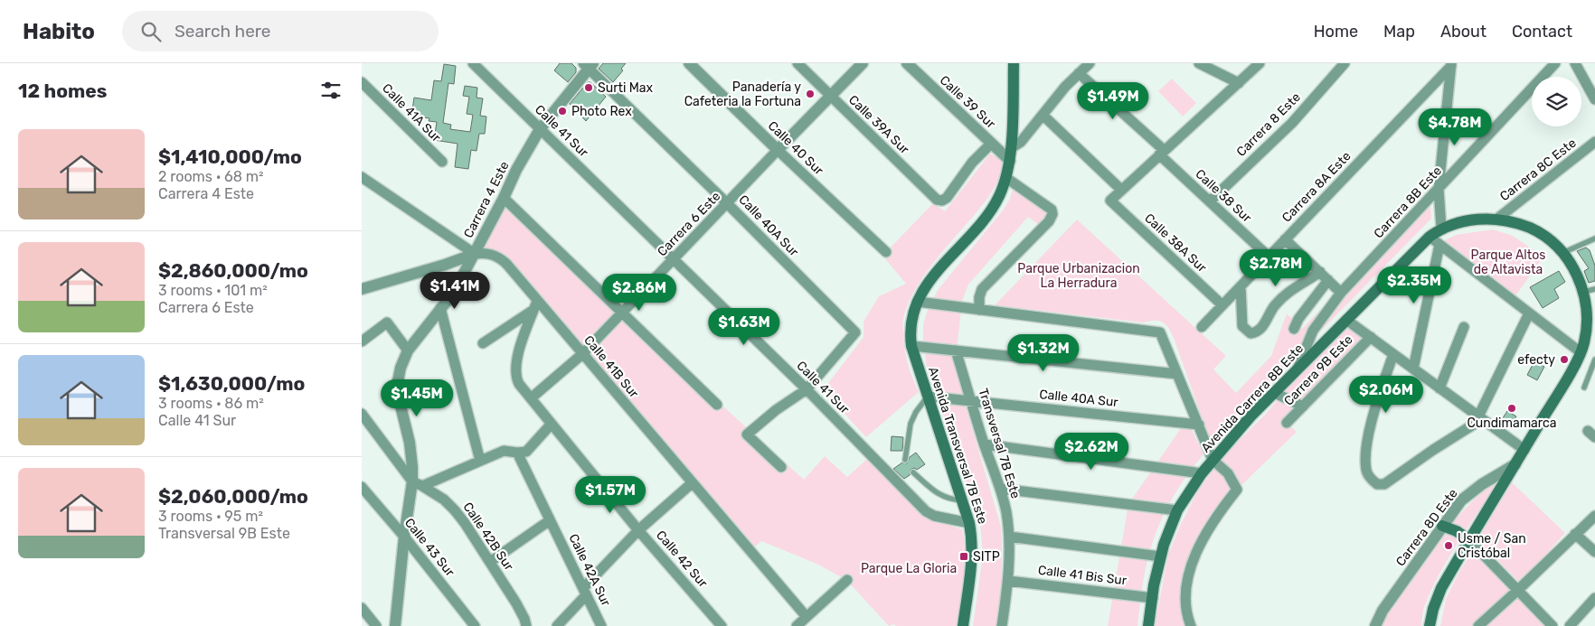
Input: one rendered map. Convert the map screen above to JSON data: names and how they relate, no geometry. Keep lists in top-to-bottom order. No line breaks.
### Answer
{"streets":{"main road":["Avenida Carrera 8B Este","Avenida Transversal 7B Este"],"street":["Calle 39 Sur","Calle 41A Sur","Calle 39A Sur","Carrera 8 Este","Calle 41 Sur","Calle 40 Sur","Carrera 8C Este","Carrera 8A Este","Calle 38 Sur","Carrera 4 Este","Carrera 8B Este","Carrera 6 Este","Calle 40A Sur","Calle 38A Sur","Calle 41B Sur","Carrera 9B Este","Transversal 7B Este","Carrera 8D Este","Calle 42B Sur","Calle 43 Sur","Calle 42 Sur","Calle 42A Sur","Calle 41 Bis Sur"]},"crossings":[["Calle 39 Sur","Calle 39A Sur"],["Calle 39 Sur","Avenida Transversal 7B Este"],["Calle 39A Sur","Carrera 6 Este"],["Carrera 8 Este","Calle 38 Sur"],["Calle 41 Sur","Carrera 4 Este"],["Calle 41 Sur","Carrera 6 Este"],["Calle 41 Sur","Calle 40A Sur"],["Calle 41 Sur","Avenida Transversal 7B Este"],["Calle 40 Sur","Carrera 6 Este"],["Carrera 8C Este","Avenida Carrera 8B Este"],["Carrera 8A Este","Calle 38 Sur"],["Carrera 8A Este","Calle 38A Sur"],["Carrera 4 Este","Calle 40A Sur"],["Carrera 4 Este","Calle 41B Sur"],["Carrera 4 Este","Calle 42B Sur"],["Carrera 4 Este","Calle 43 Sur"],["Carrera 8B Este","Avenida Carrera 8B Este"],["Carrera 6 Este","Calle 40A Sur"],["Carrera 6 Este","Calle 41B Sur"],["Carrera 6 Este","Calle 42 Sur"],["Calle 40A Sur","Transversal 7B Este"],["Calle 40A Sur","Avenida Transversal 7B Este"],["Calle 41B Sur","Calle 42 Sur"],["Avenida Carrera 8B Este","Carrera 8D Este"],["Avenida Carrera 8B Este","Calle 41 Bis Sur"],["Transversal 7B Este","Calle 41 Bis Sur"]],"parks":["Parque Altos de Altavista","Parque Urbanizacion La Herradura","Parque La Gloria"],"places":{"other":["Surti Max","Panadería y Cafeteria la Fortuna","Photo Rex","efecty","Cundimamarca","Usme / San Cristóbal"],"transit":["SITP"]},"page":{"header":"Habito","search":"Search here","nav":["Home","Map","About","Contact"],"heading":"12 homes","price":["$1.49M","$4.78M","$2.78M","$2.35M","$1.41M","$2.86M","$1.63M","$1.32M","$2.06M","$1.45M","$2.62M","$1.57M"],"list":[{"name":"$1,410,000/mo","note":"2 rooms · 68 m² · Carrera 4 Este"},{"name":"$2,860,000/mo","note":"3 rooms · 101 m² · Carrera 6 Este"},{"name":"$1,630,000/mo","note":"3 rooms · 86 m² · Calle 41 Sur"},{"name":"$2,060,000/mo","note":"3 rooms · 95 m² · Transversal 9B Este"}]}}
